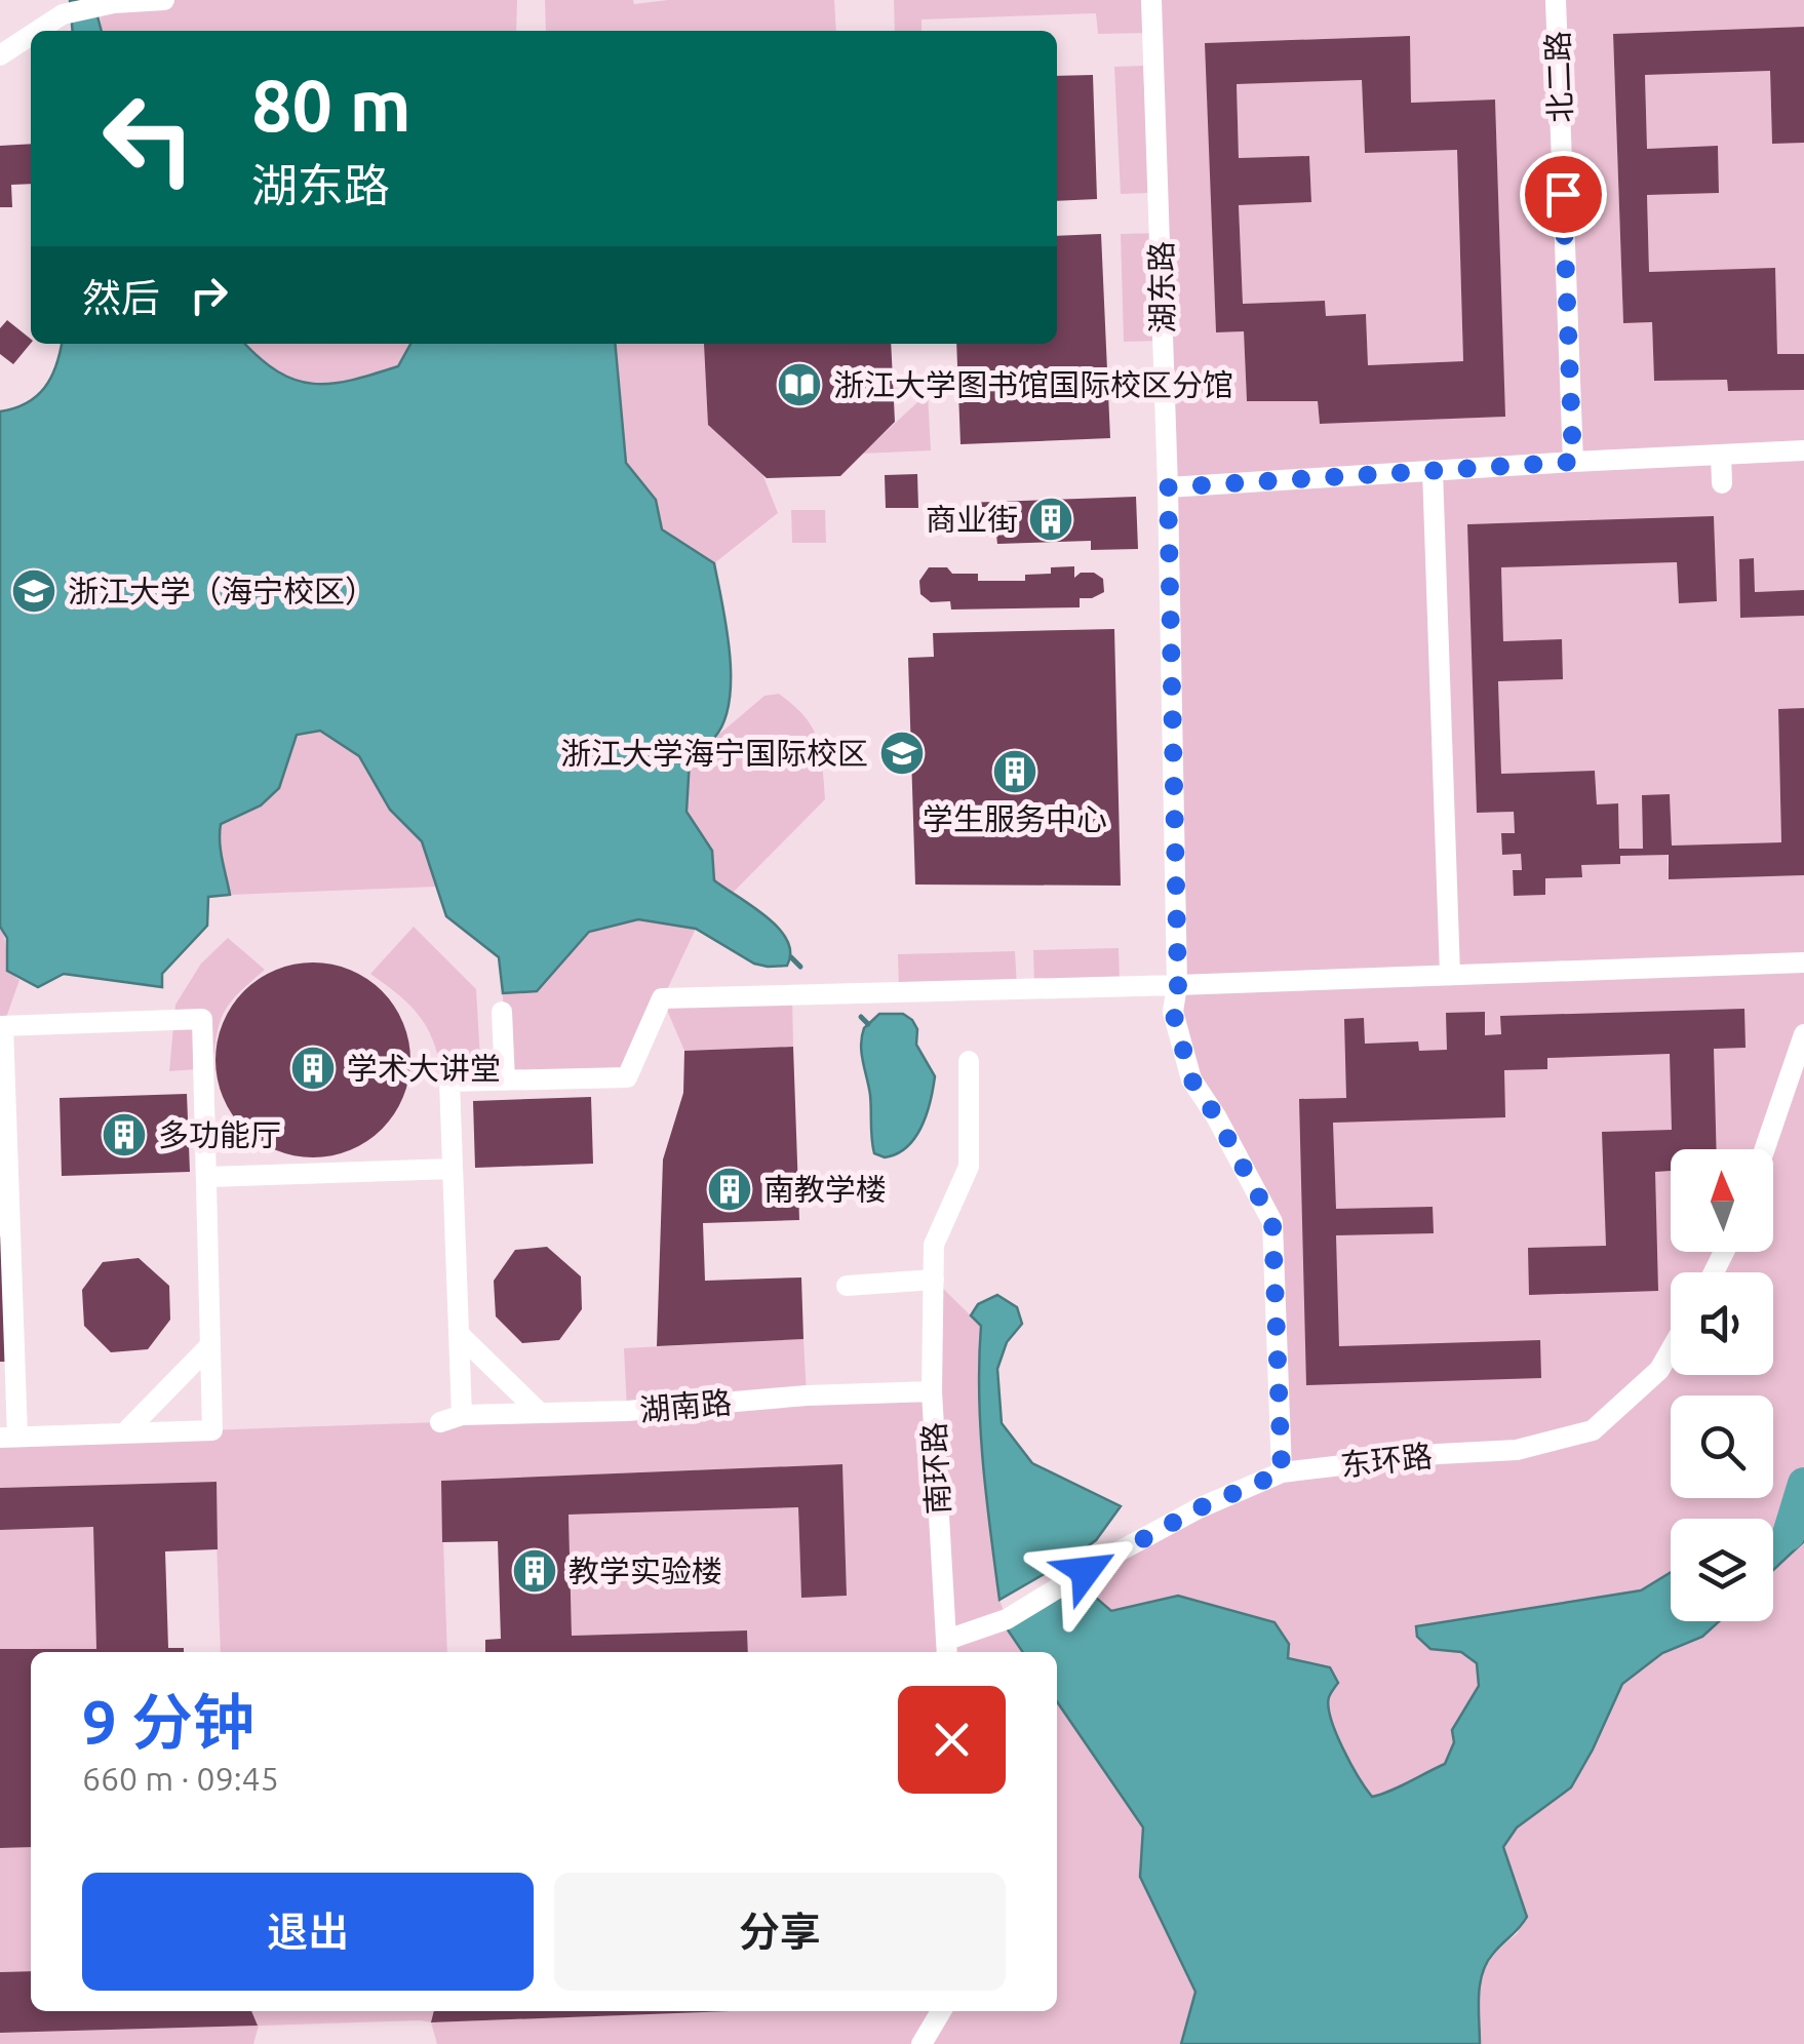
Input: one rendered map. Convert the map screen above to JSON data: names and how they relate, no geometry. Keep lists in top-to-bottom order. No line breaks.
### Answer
{"streets":{"street":["北二路","湖东路","湖南路","东环路","南环路"]},"crossings":[["湖东路","东环路"],["湖南路","南环路"],["东环路","南环路"]],"places":{"library":["浙江大学图书馆国际校区分馆"],"building":["商业街","学生服务中心","学术大讲堂","多功能厅","南教学楼","教学实验楼"],"school or university":["浙江大学（海宁校区）","浙江大学海宁国际校区"]},"north":"top","page":{"turn":["80 m","湖东路"],"then":"然后","heading":["9 分钟","660 m · 09:45"],"buttons":["退出","分享"]}}
